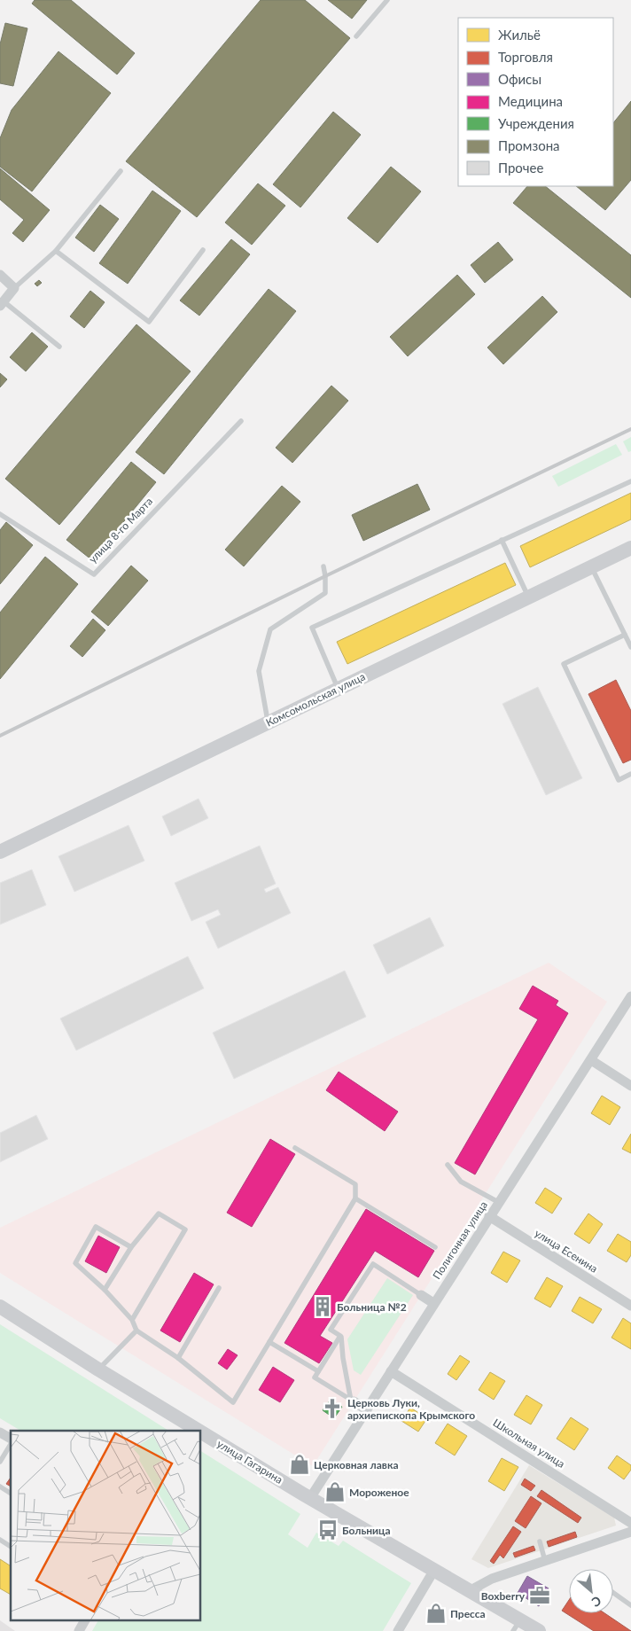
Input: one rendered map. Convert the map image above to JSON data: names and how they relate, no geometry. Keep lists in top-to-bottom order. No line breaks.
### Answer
{"streets":{"street":["Комсомольская улица","Полигонная улица","улица Есенина","Школьная улица","улица Гагарина"],"lane":["улица 8-го Марта"]},"crossings":[["Полигонная улица","улица Есенина"],["Полигонная улица","Школьная улица"],["Полигонная улица","улица Гагарина"]],"places":{"building":["Больница №2"],"church":["Церковь Луки, архиепископа Крымского"],"shop":["Церковная лавка","Мороженое","Пресса"],"bus stop":["Больница"],"office":["Boxberry"]},"legend":["Жильё","Торговля","Офисы","Медицина","Учреждения","Промзона","Прочее"],"north":"bottom right"}
